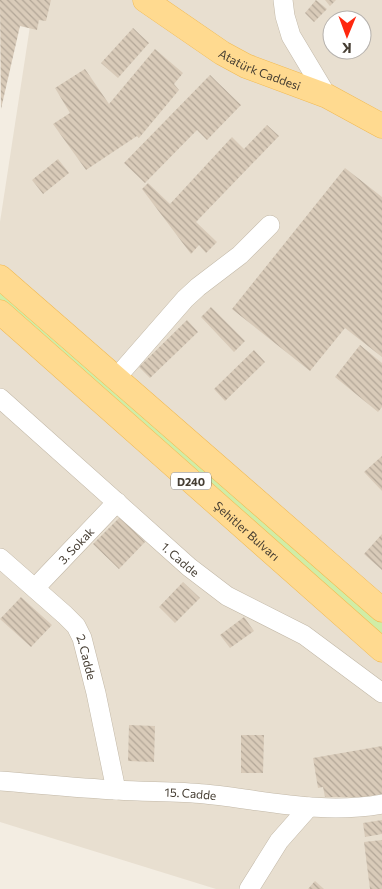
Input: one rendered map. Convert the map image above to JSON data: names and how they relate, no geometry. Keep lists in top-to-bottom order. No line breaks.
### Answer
{"streets":{"main road":["Atatürk Caddesi","D240","Şehitler Bulvarı"],"street":["3. Sokak","1. Cadde","2. Cadde","15. Cadde"]},"crossings":[["3. Sokak","1. Cadde"],["3. Sokak","2. Cadde"],["2. Cadde","15. Cadde"]],"north":"bottom"}
